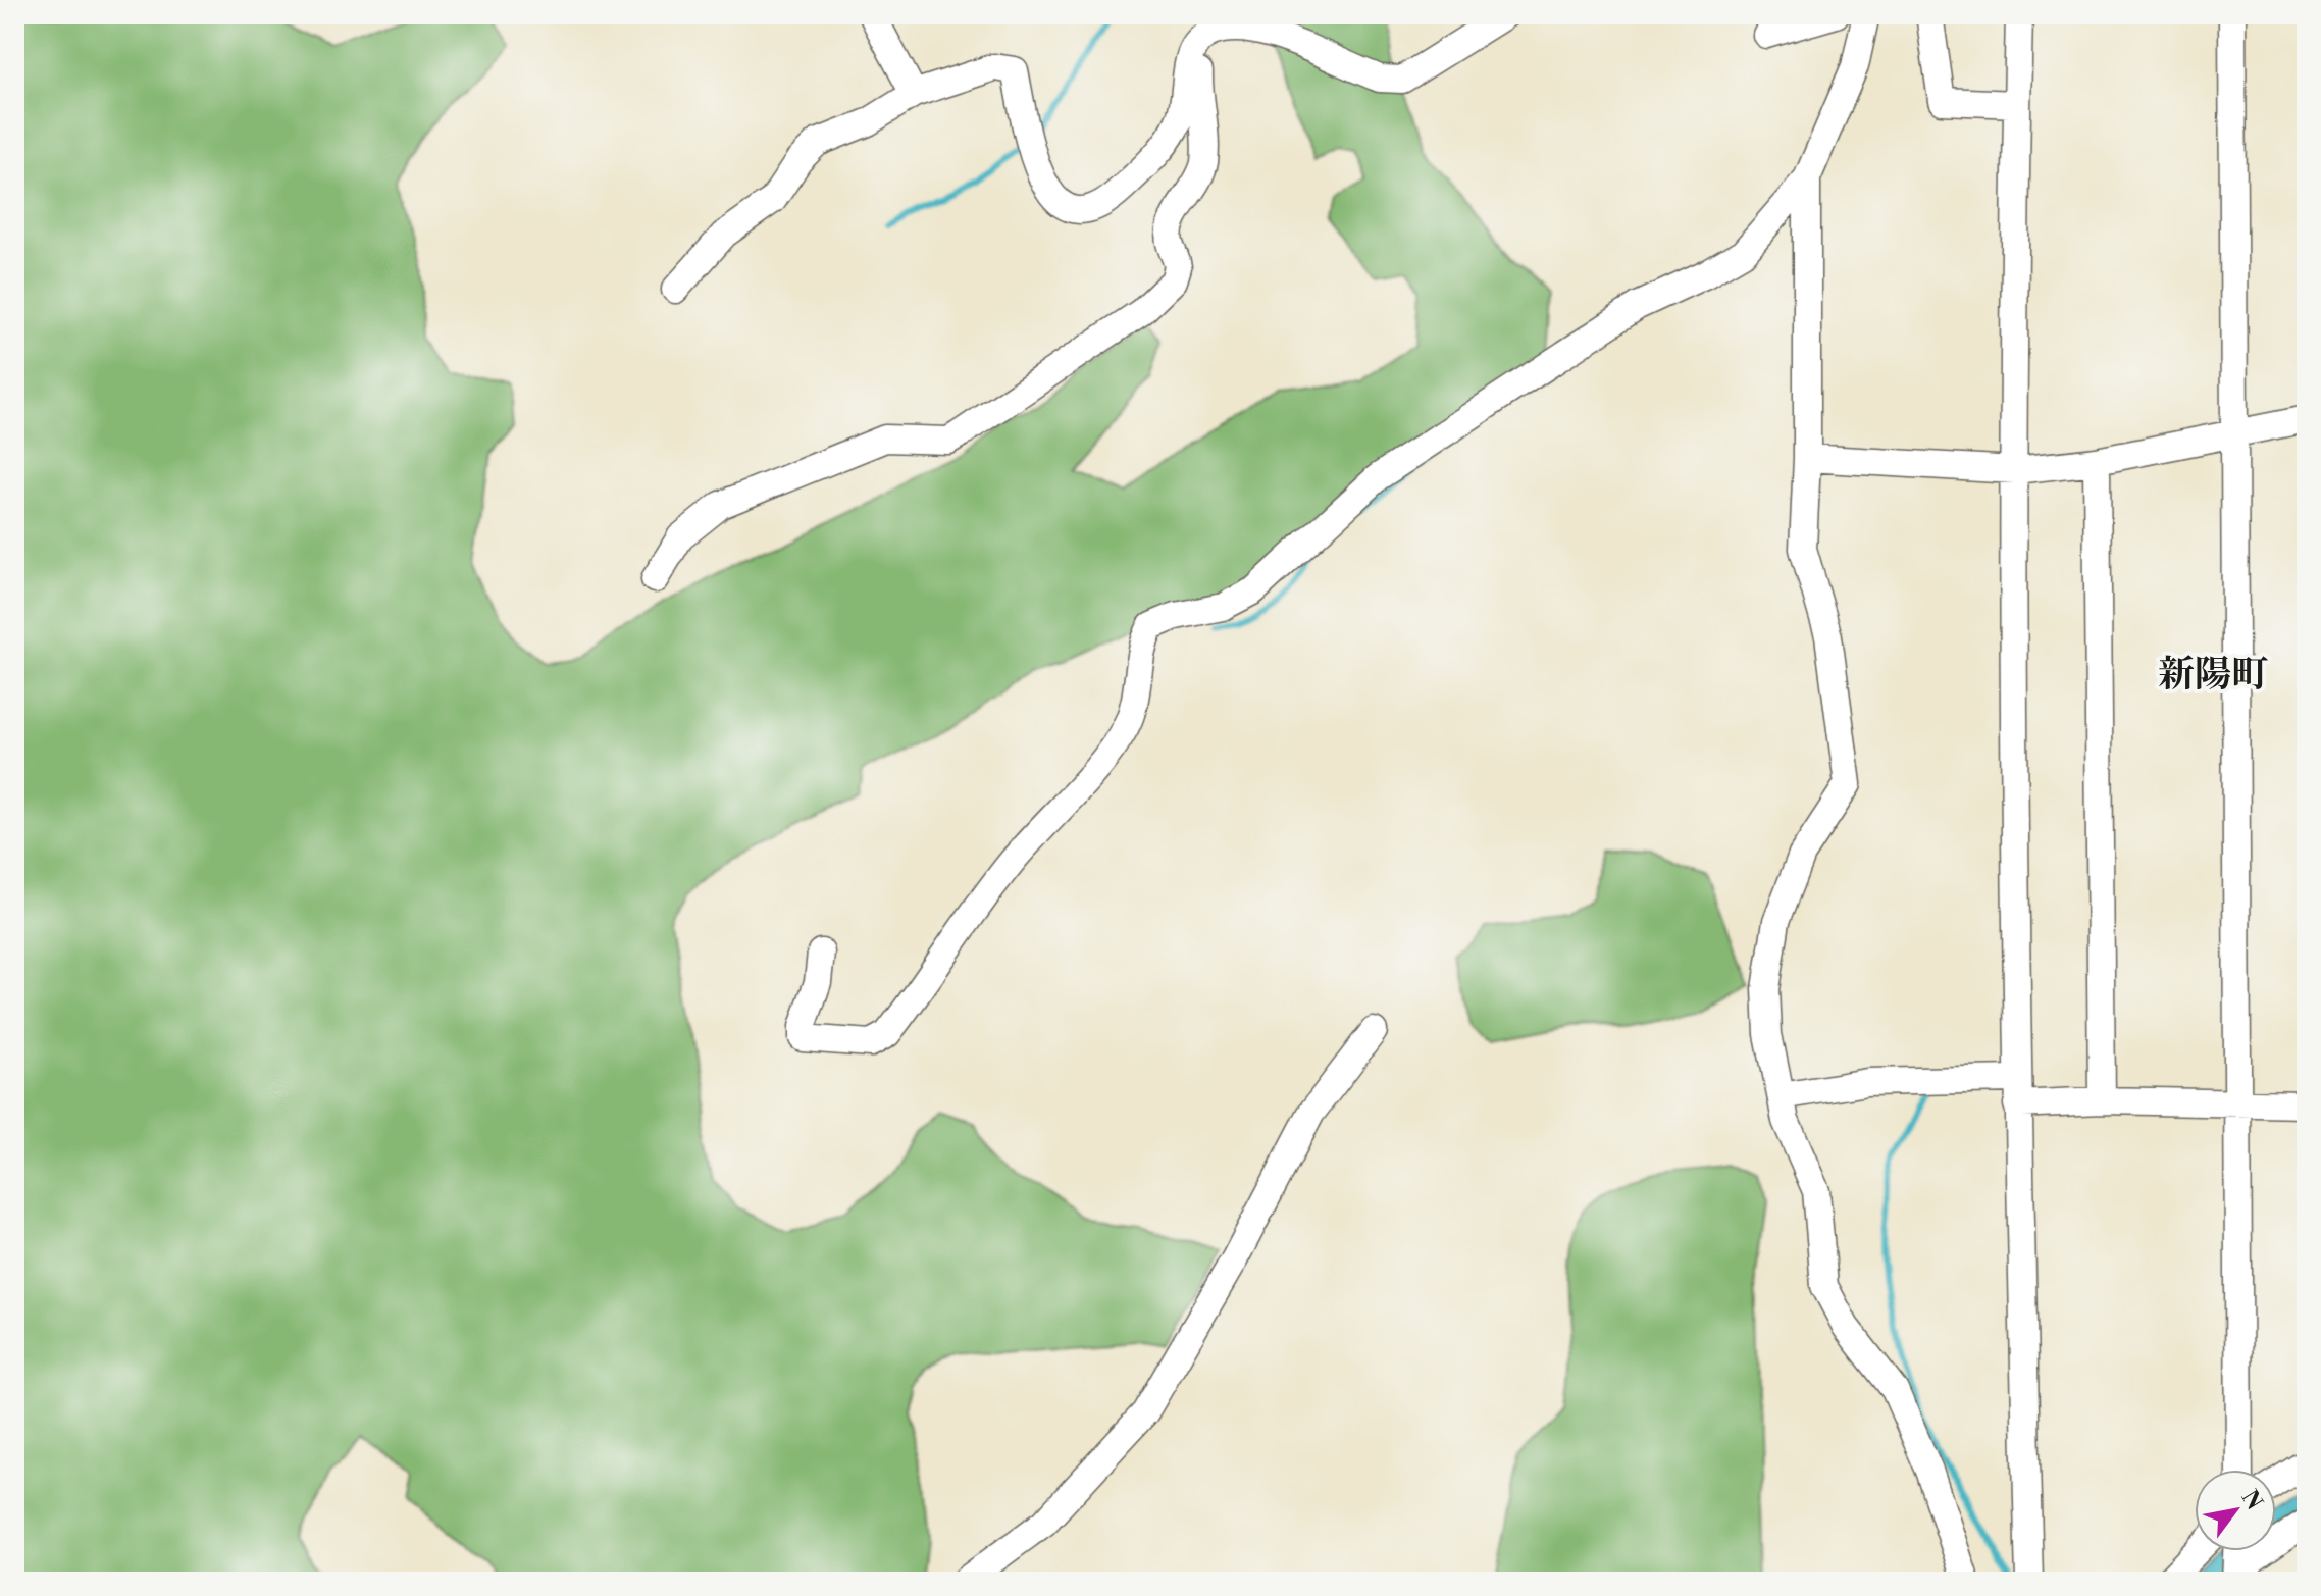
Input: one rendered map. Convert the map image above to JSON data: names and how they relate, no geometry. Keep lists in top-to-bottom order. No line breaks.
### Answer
{"districts":["新陽町"],"north":"top right"}
